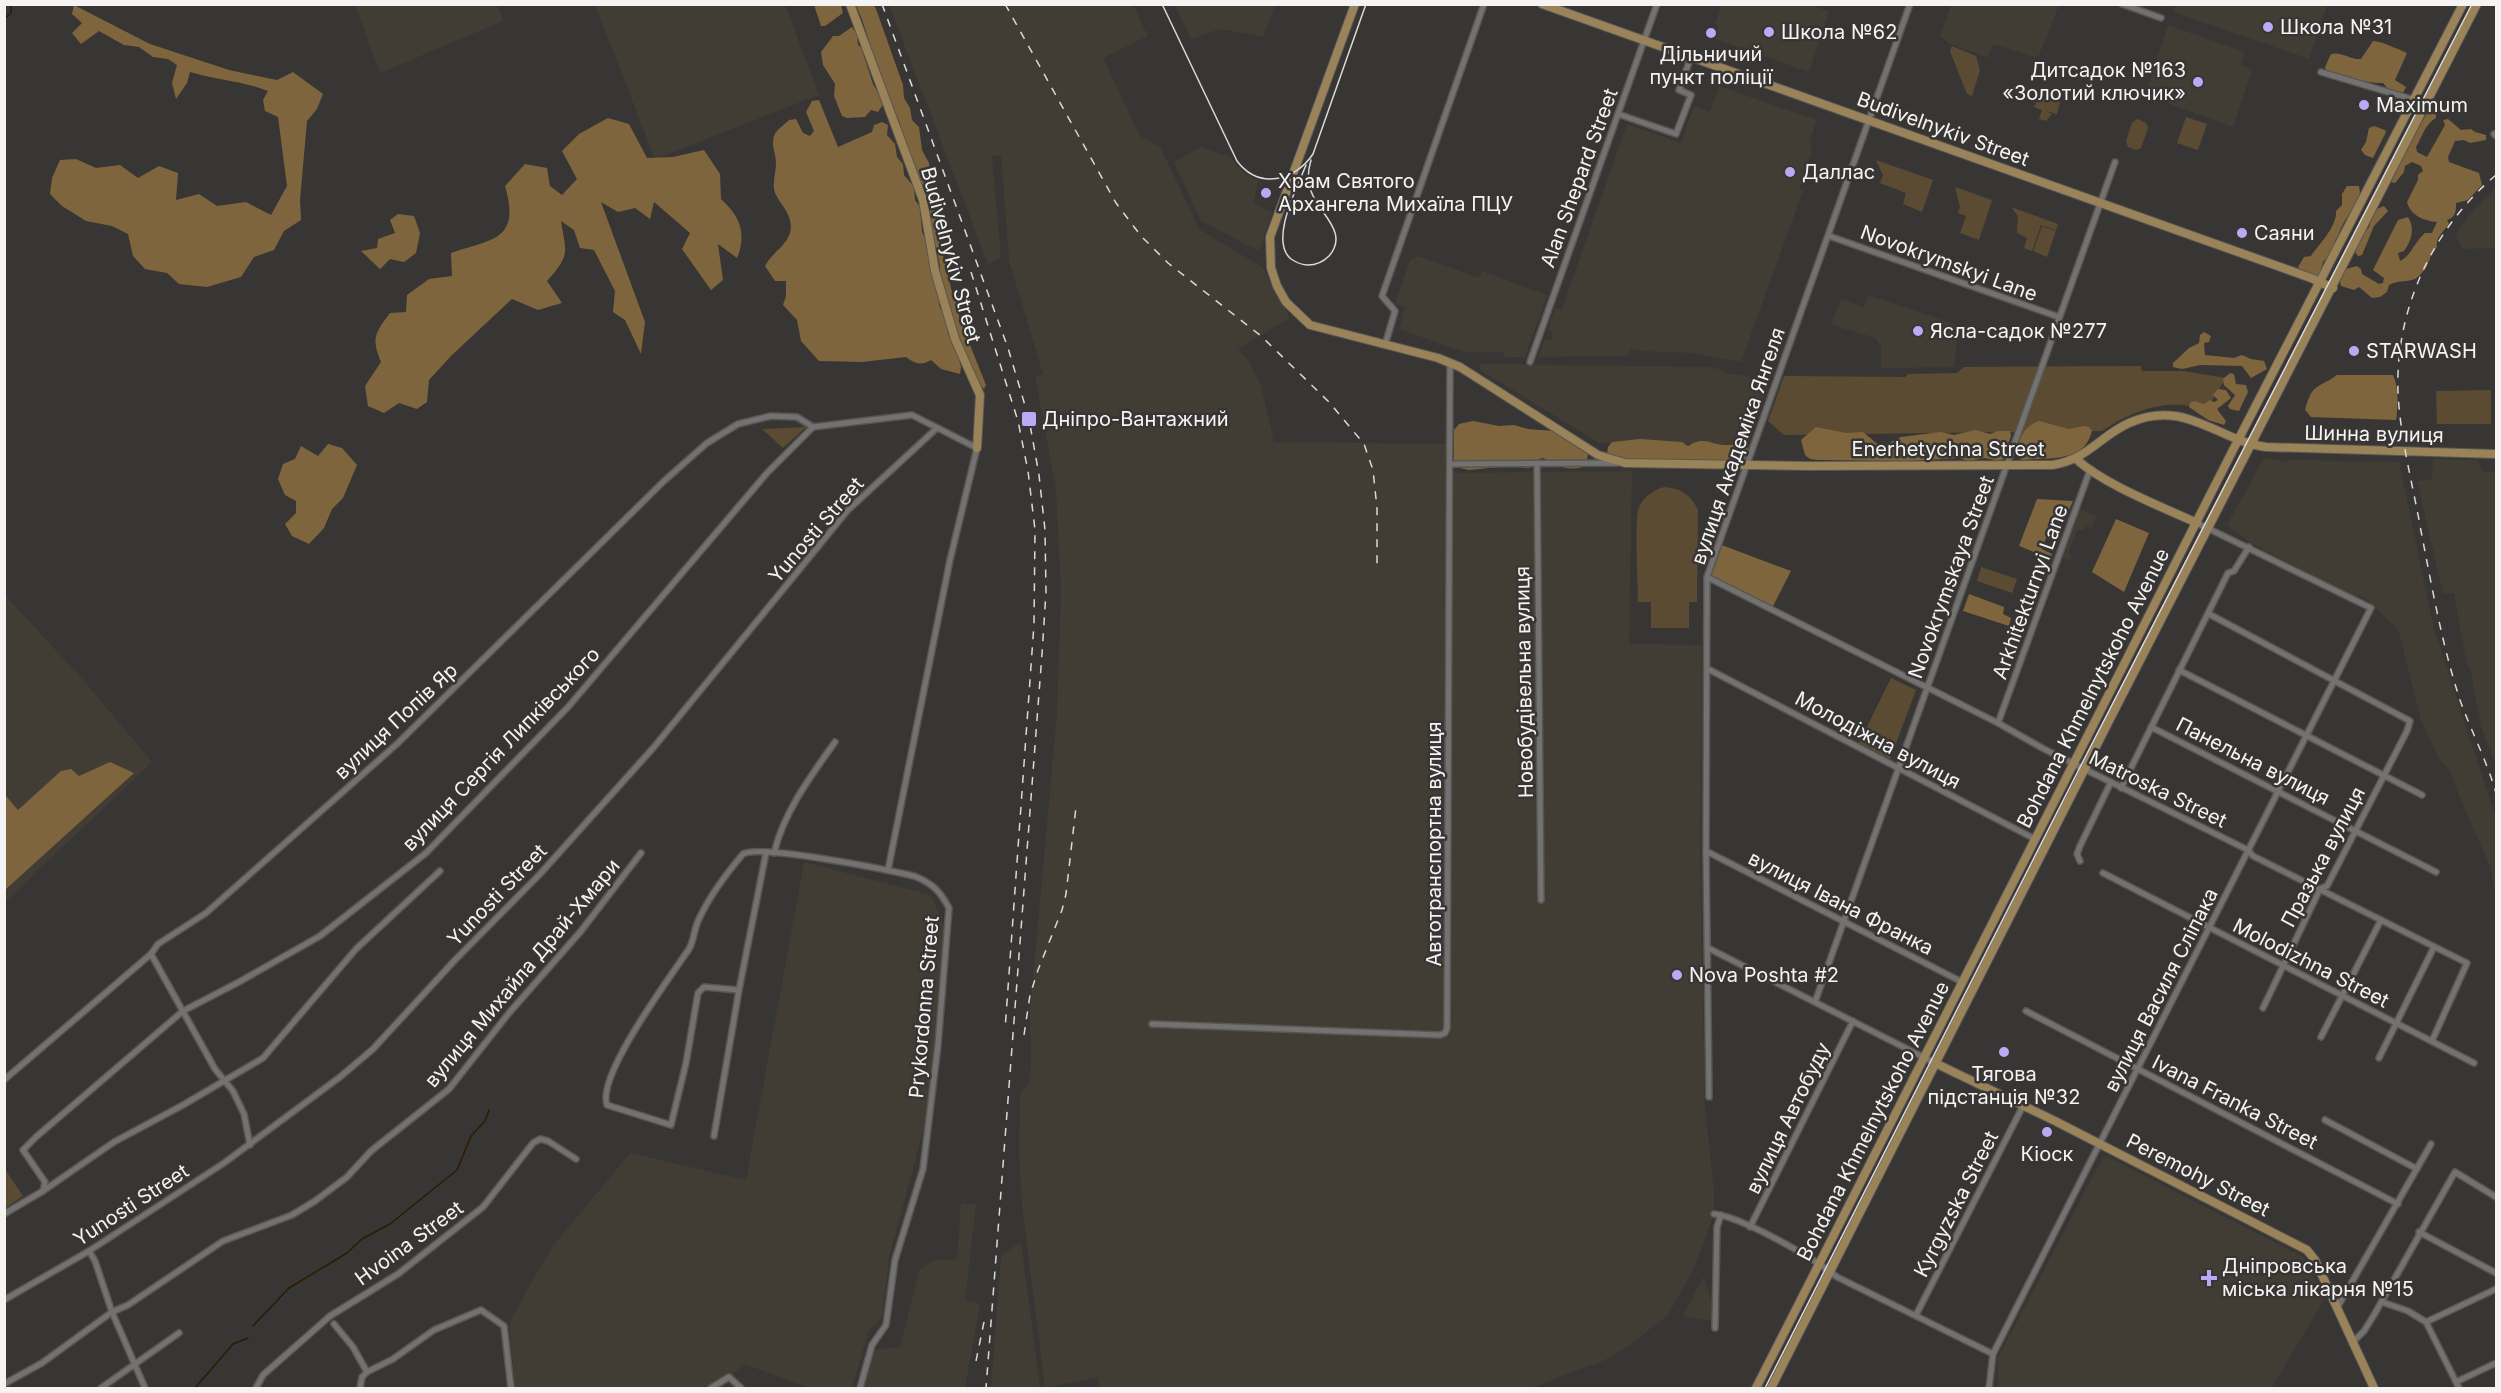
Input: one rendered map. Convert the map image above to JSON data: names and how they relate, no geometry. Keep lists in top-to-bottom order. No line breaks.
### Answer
{"streets":{"main road":["Budivelnykiv Street","Шинна вулиця","Enerhetychna Street","Bohdana Khmelnytskoho Avenue","Peremohy Street"],"street":["Alan Shepard Street","Novokrymskyi Lane","вулиця Академіка Янгеля","Yunosti Street","Novokrymskaya Street","Arkhitekturnyi Lane","Новобудівельна вулиця","вулиця Попів Яр","Молодіжна вулиця","вулиця Сергія Липківського","Панельна вулиця","Matroska Street","Автотранспортна вулиця","Празька вулиця","вулиця Івана Франка","Molodizhna Street","вулиця Михайла Драй-Хмари","вулиця Василя Сліпака","Prykordonna Street","Ivana Franka Street","вулиця Автобуду","Kyrgyzska Street","Hvoina Street"]},"crossings":[["Budivelnykiv Street","Alan Shepard Street"],["Budivelnykiv Street","вулиця Академіка Янгеля"],["Budivelnykiv Street","Novokrymskaya Street"],["Budivelnykiv Street","Bohdana Khmelnytskoho Avenue"],["Novokrymskyi Lane","вулиця Академіка Янгеля"],["Novokrymskyi Lane","Novokrymskaya Street"],["Шинна вулиця","Enerhetychna Street"],["Шинна вулиця","Bohdana Khmelnytskoho Avenue"],["вулиця Академіка Янгеля","Enerhetychna Street"],["вулиця Академіка Янгеля","Молодіжна вулиця"],["вулиця Академіка Янгеля","Matroska Street"],["вулиця Академіка Янгеля","вулиця Івана Франка"],["Enerhetychna Street","Novokrymskaya Street"],["Enerhetychna Street","Новобудівельна вулиця"],["Enerhetychna Street","Bohdana Khmelnytskoho Avenue"],["Enerhetychna Street","Автотранспортна вулиця"],["Novokrymskaya Street","Молодіжна вулиця"],["Novokrymskaya Street","Matroska Street"],["Novokrymskaya Street","вулиця Івана Франка"],["Arkhitekturnyi Lane","Matroska Street"],["Bohdana Khmelnytskoho Avenue","Молодіжна вулиця"],["Bohdana Khmelnytskoho Avenue","Matroska Street"],["Bohdana Khmelnytskoho Avenue","вулиця Івана Франка"],["Bohdana Khmelnytskoho Avenue","Peremohy Street"],["вулиця Попів Яр","вулиця Сергія Липківського"],["Панельна вулиця","Празька вулиця"],["Панельна вулиця","вулиця Василя Сліпака"],["Matroska Street","Празька вулиця"],["Matroska Street","Molodizhna Street"],["Matroska Street","вулиця Василя Сліпака"],["Празька вулиця","Molodizhna Street"],["Празька вулиця","вулиця Василя Сліпака"],["Molodizhna Street","вулиця Василя Сліпака"],["вулиця Василя Сліпака","Ivana Franka Street"],["вулиця Василя Сліпака","Peremohy Street"],["Peremohy Street","Kyrgyzska Street"]],"places":{"other":["Школа №31","Школа №62","Дільничий пункт поліції","Дитсадок №163 «Золотий ключик»","Maximum","Даллас","Храм Святого Архангела Михаїла ПЦУ","Саяни","Ясла-садок №277","STARWASH","Nova Poshta #2","Тягова пiдстанцiя №32","Кіоск"],"transit":["Дніпро-Вантажний"],"health":["Дніпровська міська лікарня №15"]}}
